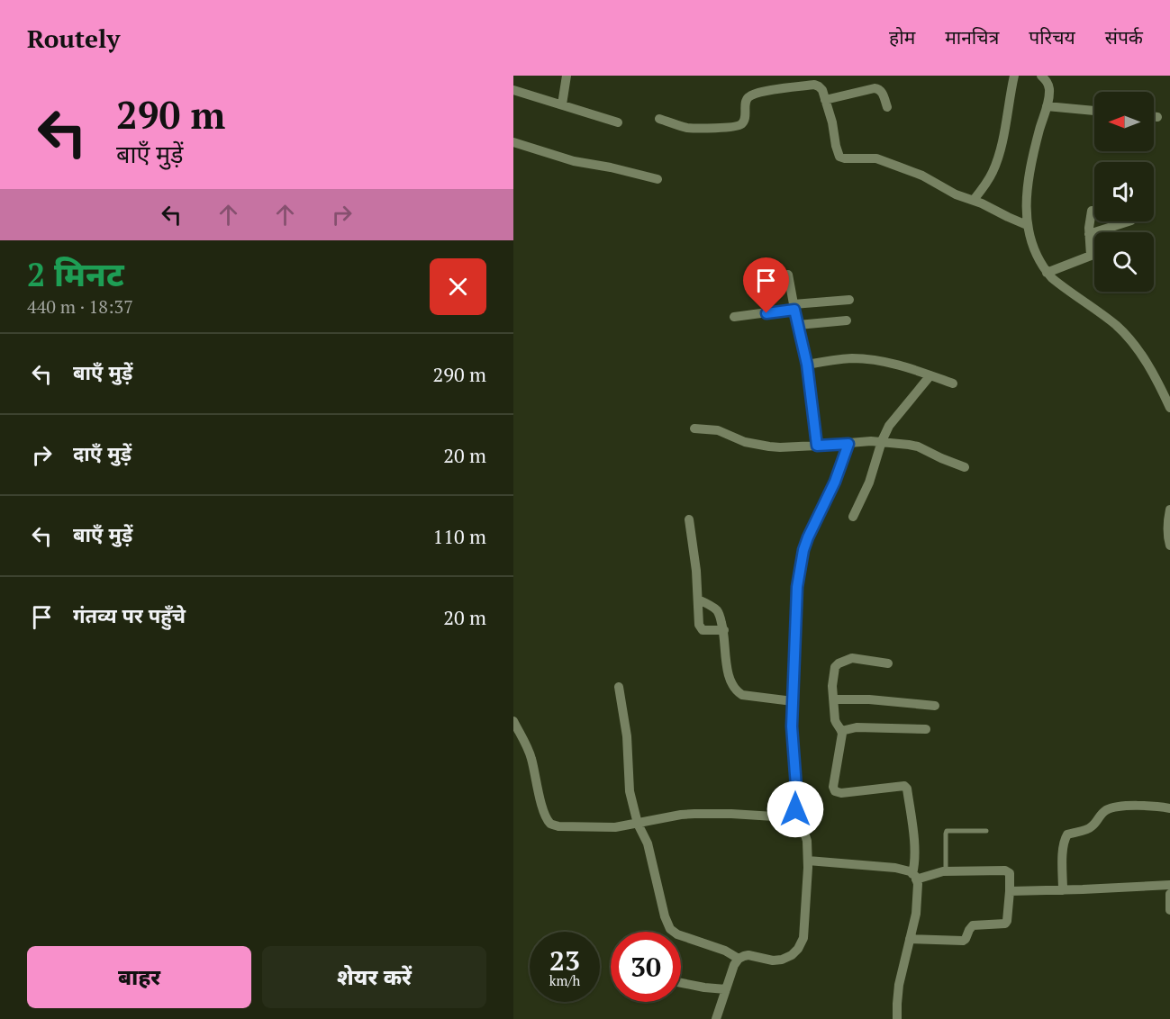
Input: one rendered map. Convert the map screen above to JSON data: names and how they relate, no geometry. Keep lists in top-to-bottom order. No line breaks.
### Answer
{"north":"left","page":{"header":"Routely","nav":["होम","मानचित्र","परिचय","संपर्क"],"turn":["290 m","बाएँ मुड़ें"],"heading":["2 मिनट","440 m · 18:37"],"list":[{"name":"बाएँ मुड़ें","value":"290 m"},{"name":"दाएँ मुड़ें","value":"20 m"},{"name":"बाएँ मुड़ें","value":"110 m"},{"name":"गंतव्य पर पहुँचे","value":"20 m"}],"speed":"23 km/h","limit":"30","buttons":["बाहर","शेयर करें"]}}
